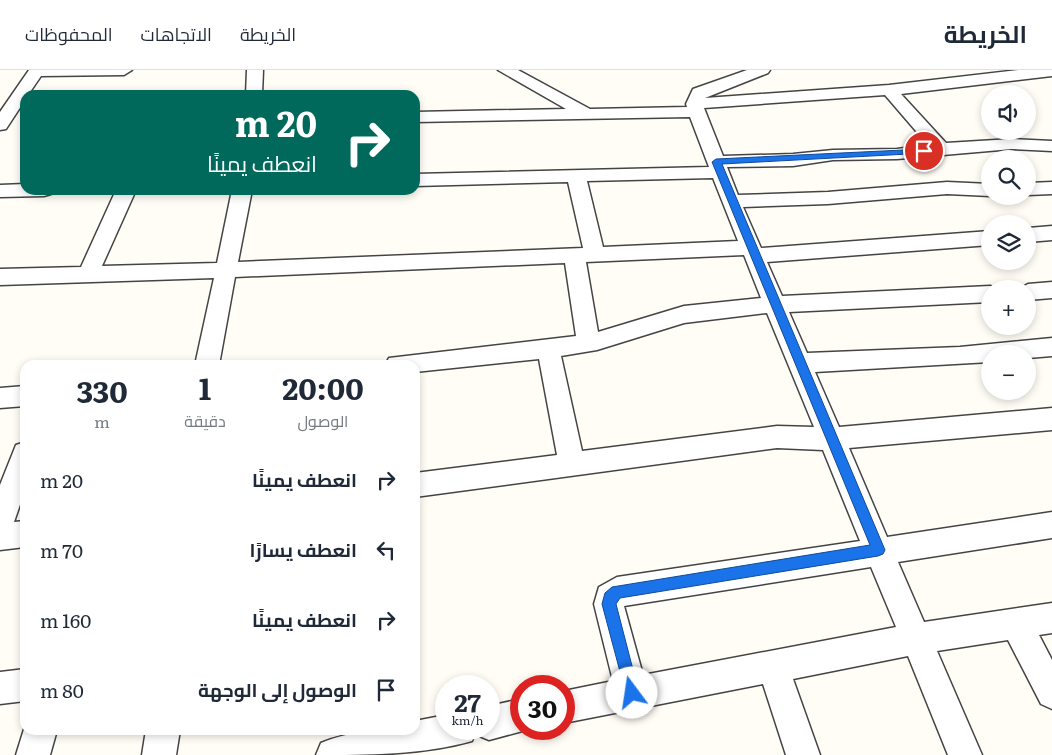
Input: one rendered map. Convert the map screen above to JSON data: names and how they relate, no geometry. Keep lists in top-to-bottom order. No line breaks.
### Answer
{"page":{"header":"الخريطة","nav":["الخريطة","الاتجاهات","المحفوظات"],"map_buttons":["+","−"],"turn":["20 m","انعطف يمينًا"],"eta":["20:00","الوصول","1","دقيقة","330","m"],"list":[{"name":"انعطف يمينًا","value":"20 m"},{"name":"انعطف يسارًا","value":"70 m"},{"name":"انعطف يمينًا","value":"160 m"},{"name":"الوصول إلى الوجهة","value":"80 m"}],"speed":"27 km/h","limit":"30"}}
